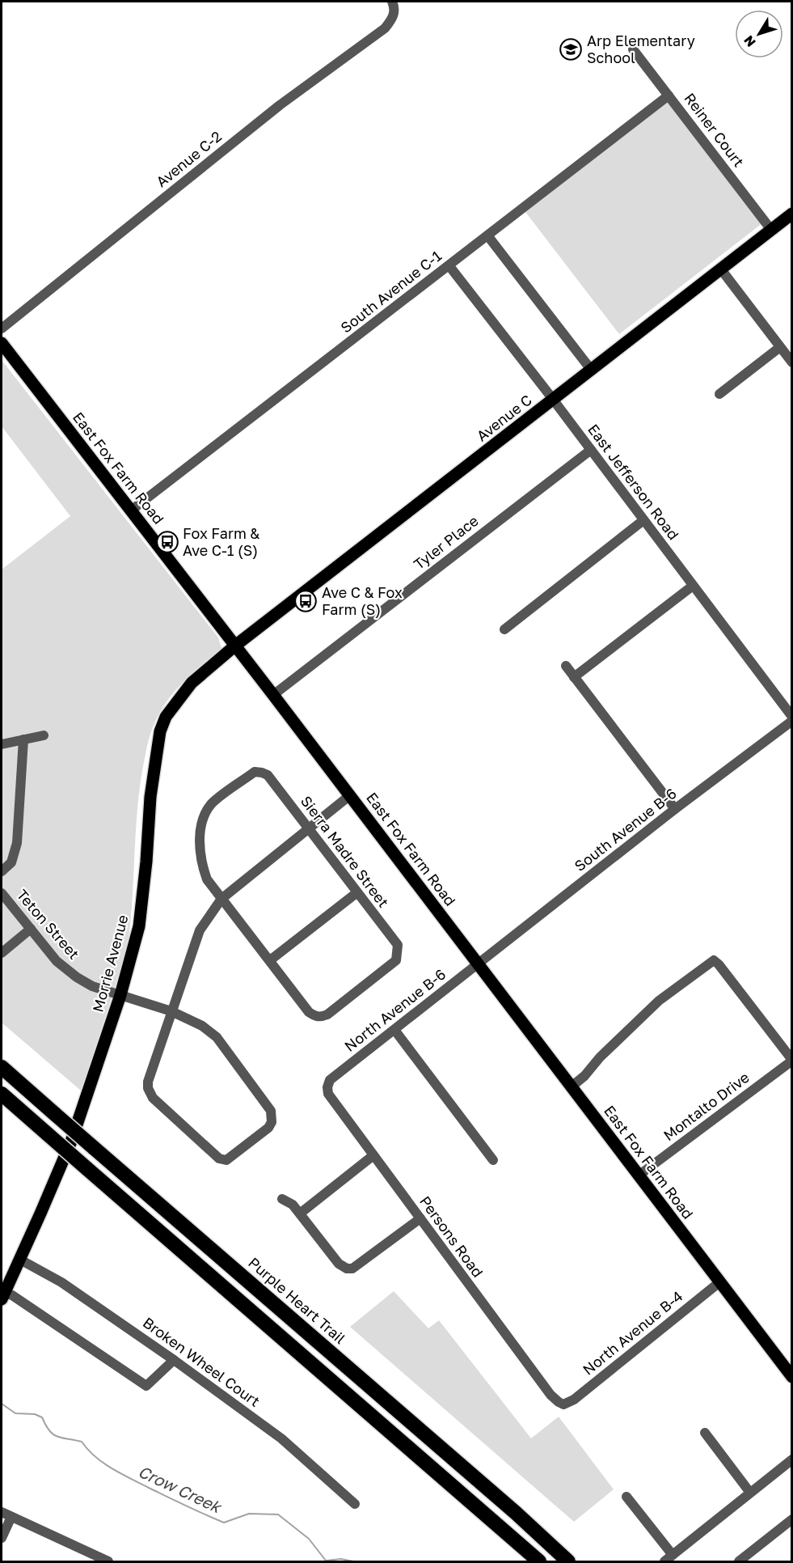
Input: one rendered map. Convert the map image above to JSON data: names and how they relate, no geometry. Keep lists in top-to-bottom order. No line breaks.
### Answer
{"streets":{"highway":["Purple Heart Trail"],"main road":["Avenue C","East Fox Farm Road","Morrie Avenue"],"street":["Reiner Court","Avenue C-2","South Avenue C-1","East Jefferson Road","Tyler Place","South Avenue B-6","Sierra Madre Street","Teton Street","North Avenue B-6","Montalto Drive","Persons Road","North Avenue B-4","Broken Wheel Court"]},"crossings":[["Reiner Court","South Avenue C-1"],["Reiner Court","Avenue C"],["South Avenue C-1","East Fox Farm Road"],["South Avenue C-1","East Jefferson Road"],["Avenue C","East Fox Farm Road"],["Avenue C","East Jefferson Road"],["Avenue C","Morrie Avenue"],["East Fox Farm Road","Tyler Place"],["East Fox Farm Road","South Avenue B-6"],["East Fox Farm Road","Morrie Avenue"],["East Fox Farm Road","North Avenue B-6"],["East Fox Farm Road","Montalto Drive"],["East Fox Farm Road","North Avenue B-4"],["East Jefferson Road","Tyler Place"],["South Avenue B-6","North Avenue B-6"],["Teton Street","Morrie Avenue"],["Morrie Avenue","Broken Wheel Court"],["North Avenue B-6","Persons Road"],["Persons Road","North Avenue B-4"]],"water":["Crow Creek"],"places":{"school or university":["Arp Elementary School"],"bus stop":["Fox Farm & Ave C-1 (S)","Ave C & Fox Farm (S)"]},"north":"bottom left"}
